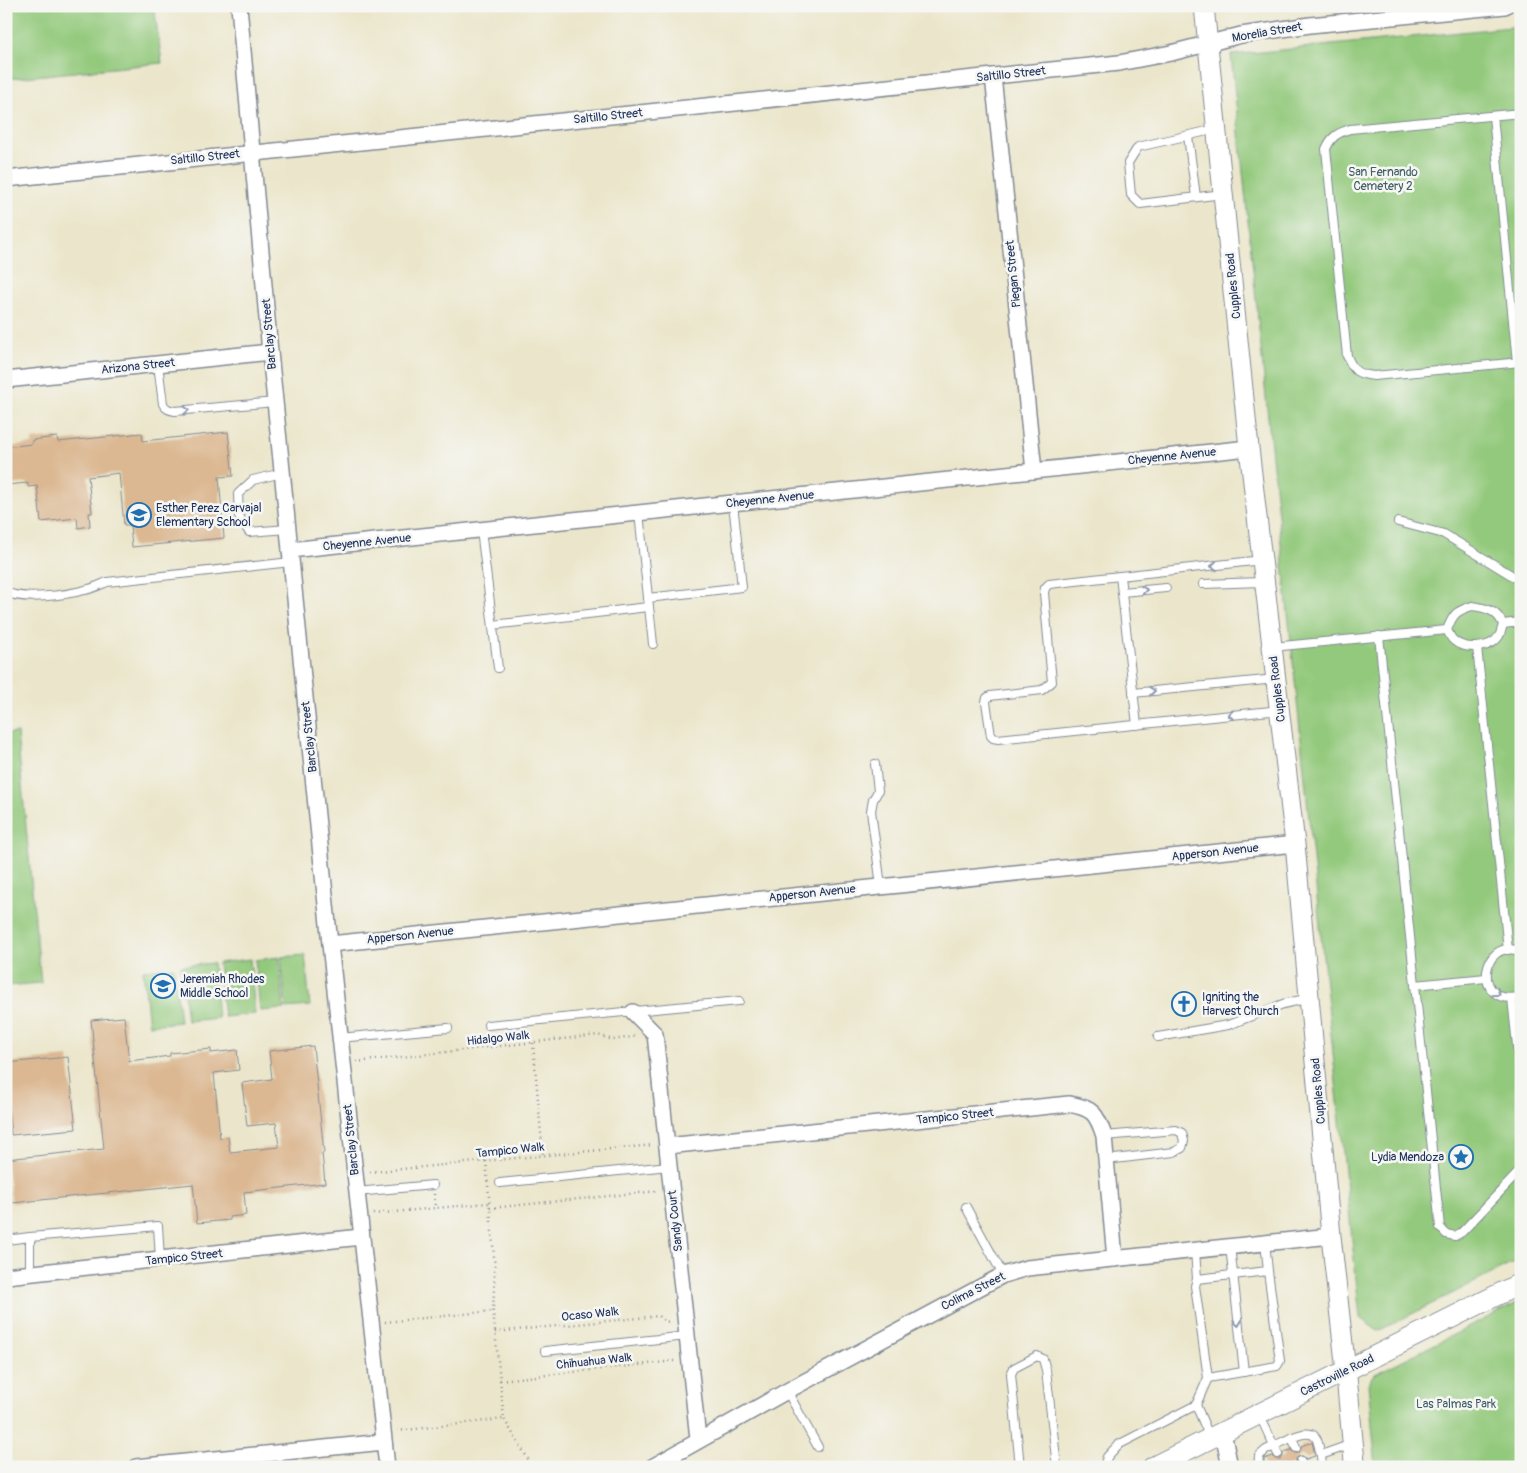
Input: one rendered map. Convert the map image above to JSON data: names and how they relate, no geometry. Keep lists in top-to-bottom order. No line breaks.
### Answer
{"streets":{"main road":["Castroville Road"],"street":["Morelia Street","Saltillo Street","Piegan Street","Cupples Road","Barclay Street","Arizona Street","Cheyenne Avenue","Apperson Avenue","Tampico Street","Sandy Court","Colima Street"],"path":["Hidalgo Walk","Tampico Walk","Ocaso Walk","Chihuahua Walk"]},"crossings":[["Morelia Street","Saltillo Street"],["Morelia Street","Cupples Road"],["Saltillo Street","Piegan Street"],["Saltillo Street","Cupples Road"],["Saltillo Street","Barclay Street"],["Piegan Street","Cheyenne Avenue"],["Cupples Road","Cheyenne Avenue"],["Cupples Road","Apperson Avenue"],["Cupples Road","Colima Street"],["Cupples Road","Castroville Road"],["Barclay Street","Arizona Street"],["Barclay Street","Cheyenne Avenue"],["Barclay Street","Apperson Avenue"],["Barclay Street","Hidalgo Walk"],["Barclay Street","Tampico Street"],["Barclay Street","Tampico Walk"],["Hidalgo Walk","Sandy Court"],["Tampico Street","Tampico Walk"],["Tampico Street","Sandy Court"],["Tampico Street","Colima Street"],["Tampico Walk","Sandy Court"],["Sandy Court","Colima Street"],["Sandy Court","Ocaso Walk"],["Sandy Court","Chihuahua Walk"]],"parks":["San Fernando Cemetery 2","Las Palmas Park"],"places":{"school or university":["Esther Perez Carvajal Elementary School","Jeremiah Rhodes Middle School"],"church":["Igniting the Harvest Church"],"place":["Lydia Mendoza"]}}
